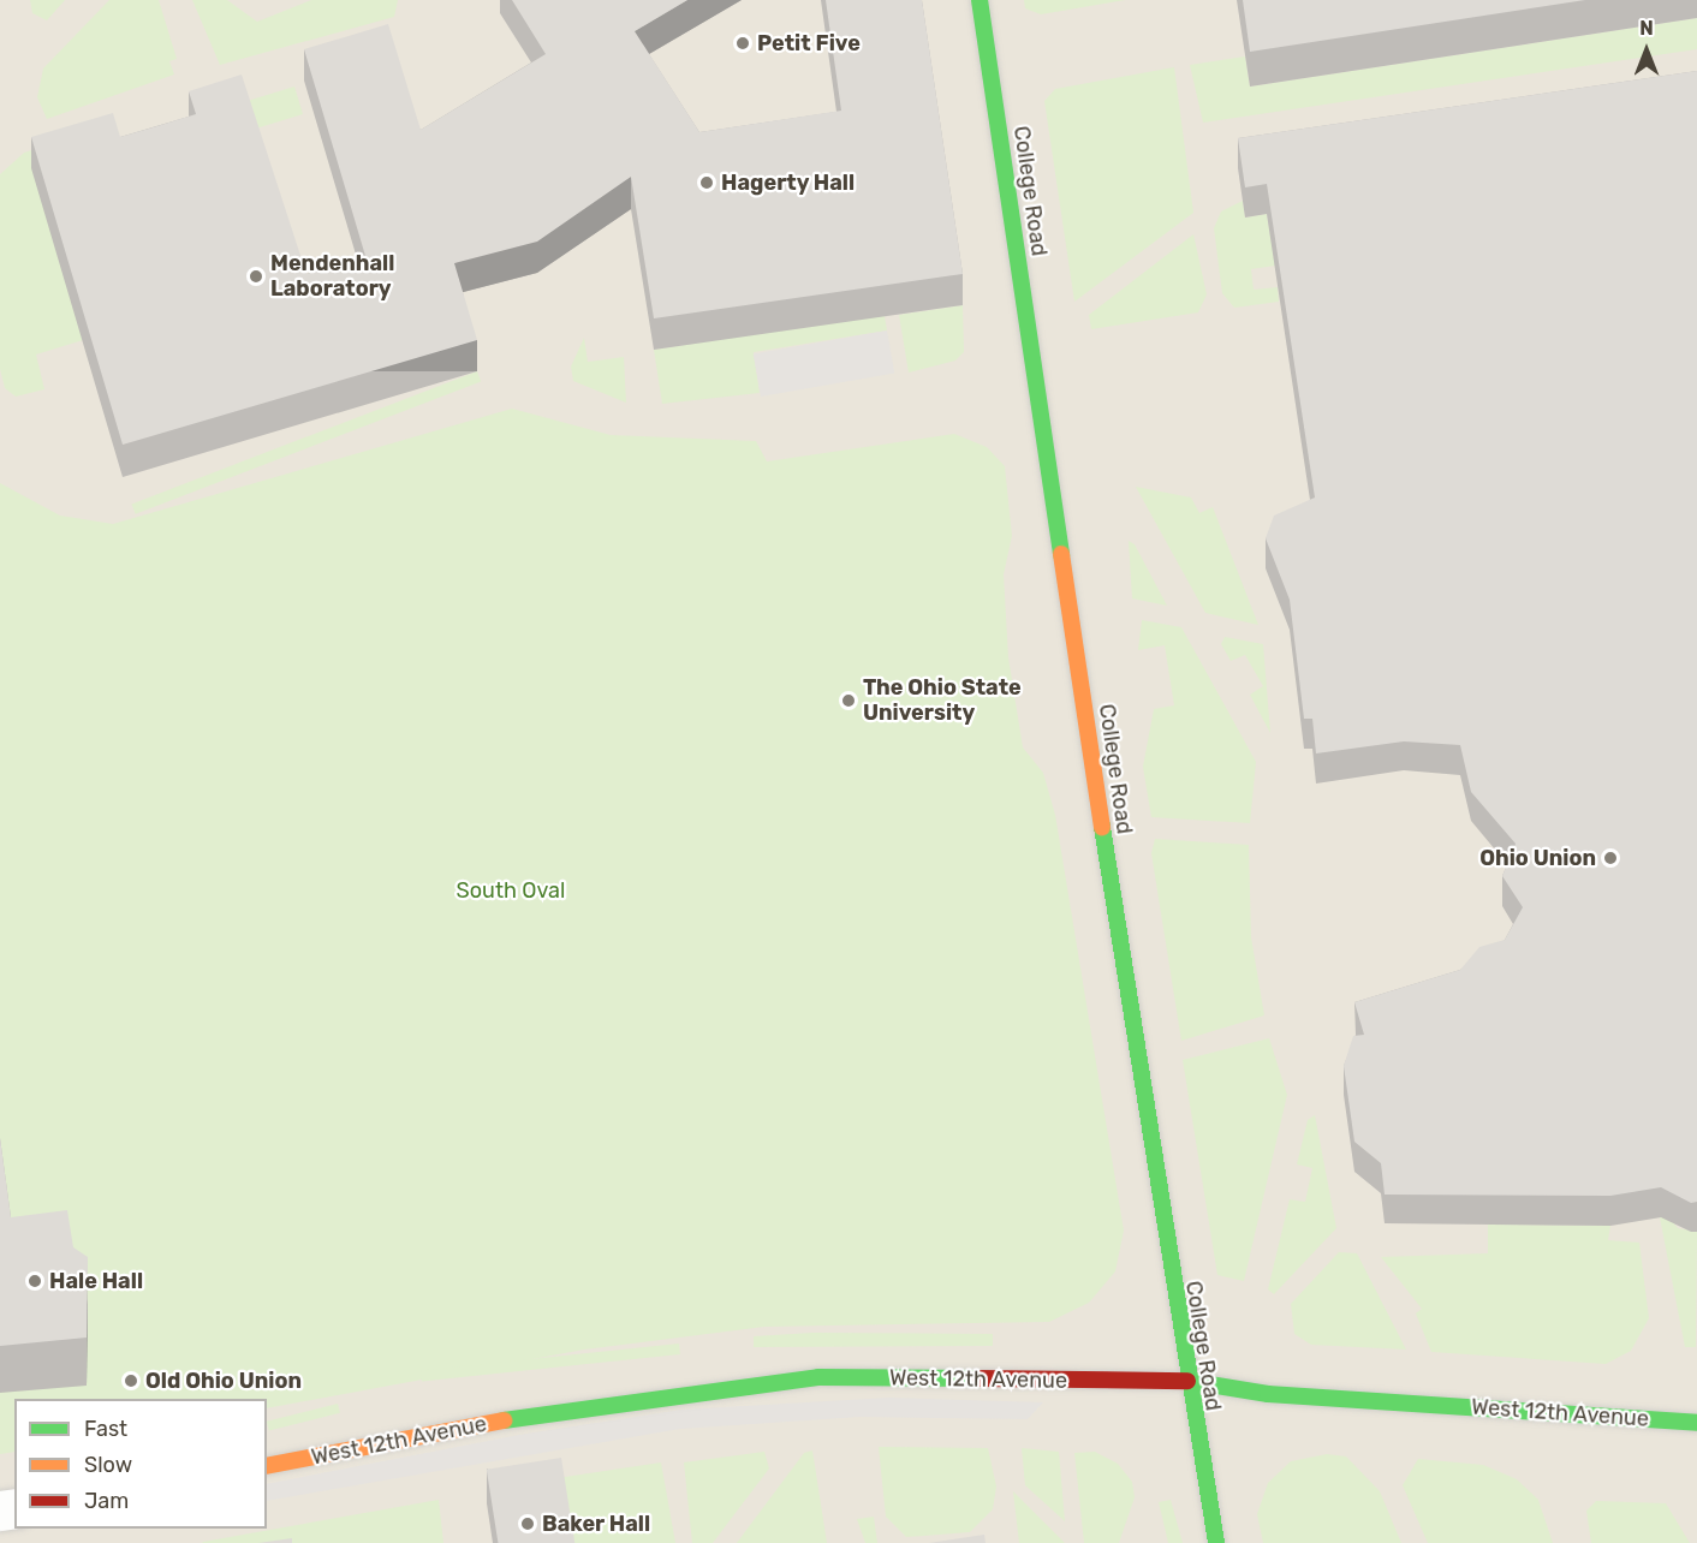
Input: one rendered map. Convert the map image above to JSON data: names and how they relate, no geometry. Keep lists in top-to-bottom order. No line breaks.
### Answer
{"streets":{"street":["College Road","West 12th Avenue"]},"crossings":[["College Road","West 12th Avenue"]],"parks":["South Oval"],"places":["Petit Five","Hagerty Hall","Mendenhall Laboratory","The Ohio State University","Ohio Union","Hale Hall","Old Ohio Union","Baker Hall"],"legend":["Fast","Slow","Jam"],"north":"top"}
